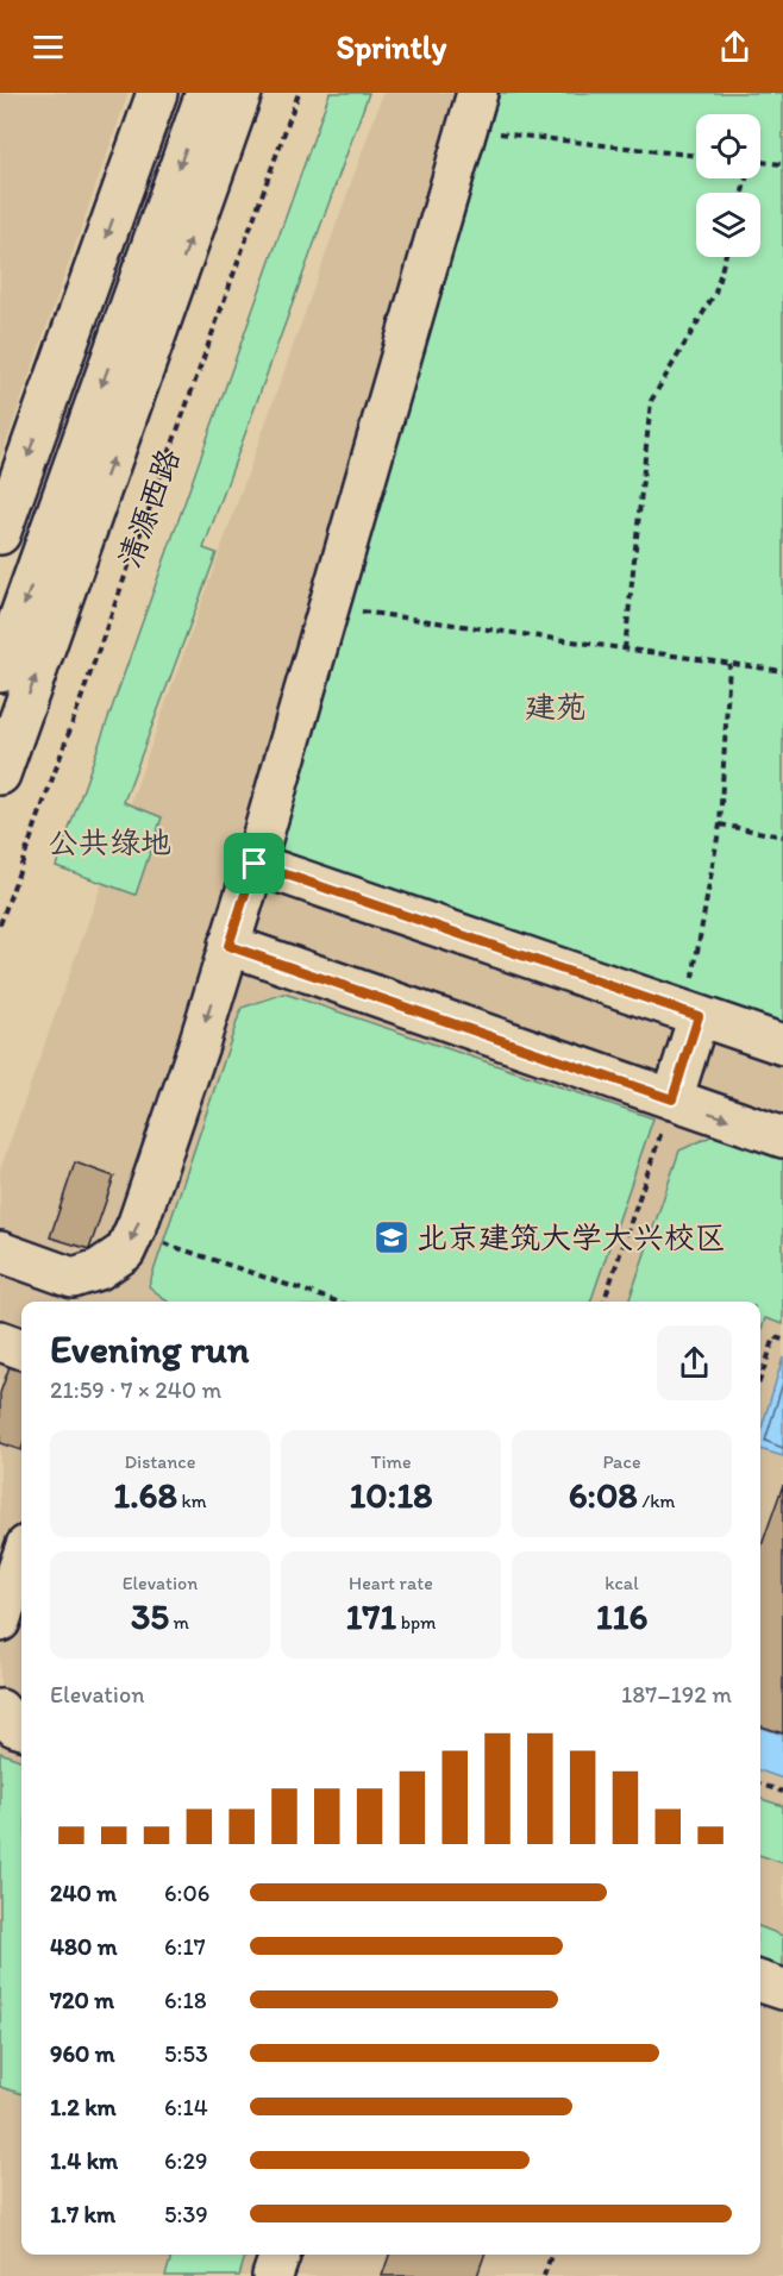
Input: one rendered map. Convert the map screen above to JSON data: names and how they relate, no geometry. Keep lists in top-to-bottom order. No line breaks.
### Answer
{"streets":{"main road":["清源西路"]},"parks":["建苑","公共绿地"],"places":{"school or university":["北京建筑大学大兴校区"]},"page":{"header":"Sprintly","heading":["Evening run","21:59 · 7 × 240 m"],"stats":[["Distance","1.68 km"],["Time","10:18"],["Pace","6:08 /km"],["Elevation","35 m"],["Heart rate","171 bpm"],["kcal","116"]],"chart":["Elevation","187–192 m"],"list":[{"name":"240 m","note":"6:06"},{"name":"480 m","note":"6:17"},{"name":"720 m","note":"6:18"},{"name":"960 m","note":"5:53"},{"name":"1.2 km","note":"6:14"},{"name":"1.4 km","note":"6:29"},{"name":"1.7 km","note":"5:39"}]}}
